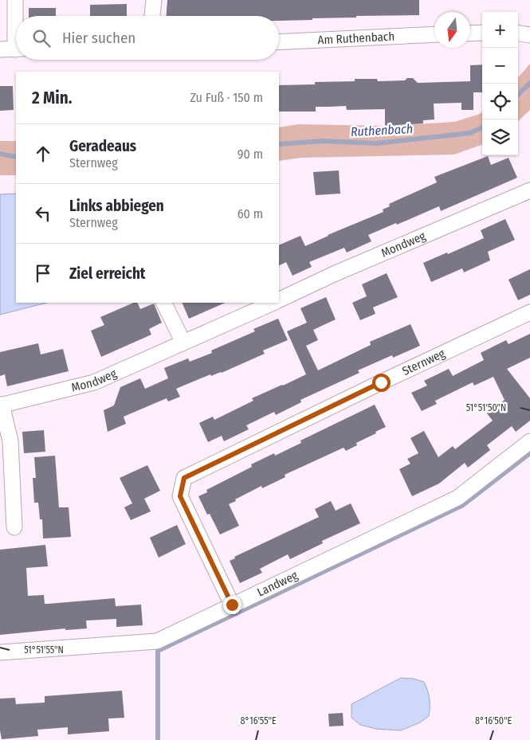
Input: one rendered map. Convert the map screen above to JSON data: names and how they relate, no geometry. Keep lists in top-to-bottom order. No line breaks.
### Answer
{"streets":{"street":["Am Ruthenbach","Mondweg","Sternweg","Landweg"]},"crossings":[["Sternweg","Landweg"]],"water":["Ruthenbach"],"north":"bottom","page":{"map_buttons":["+","−"],"search":"Hier suchen","heading":["2 Min.","Zu Fuß · 150 m"],"list":[["Geradeaus","Sternweg","90 m"],["Links abbiegen","Sternweg","60 m"],"Ziel erreicht"]},"coordinates":["51°51'50\"N","51°51'55\"N","8°16'55\"E","8°16'50\"E"]}
